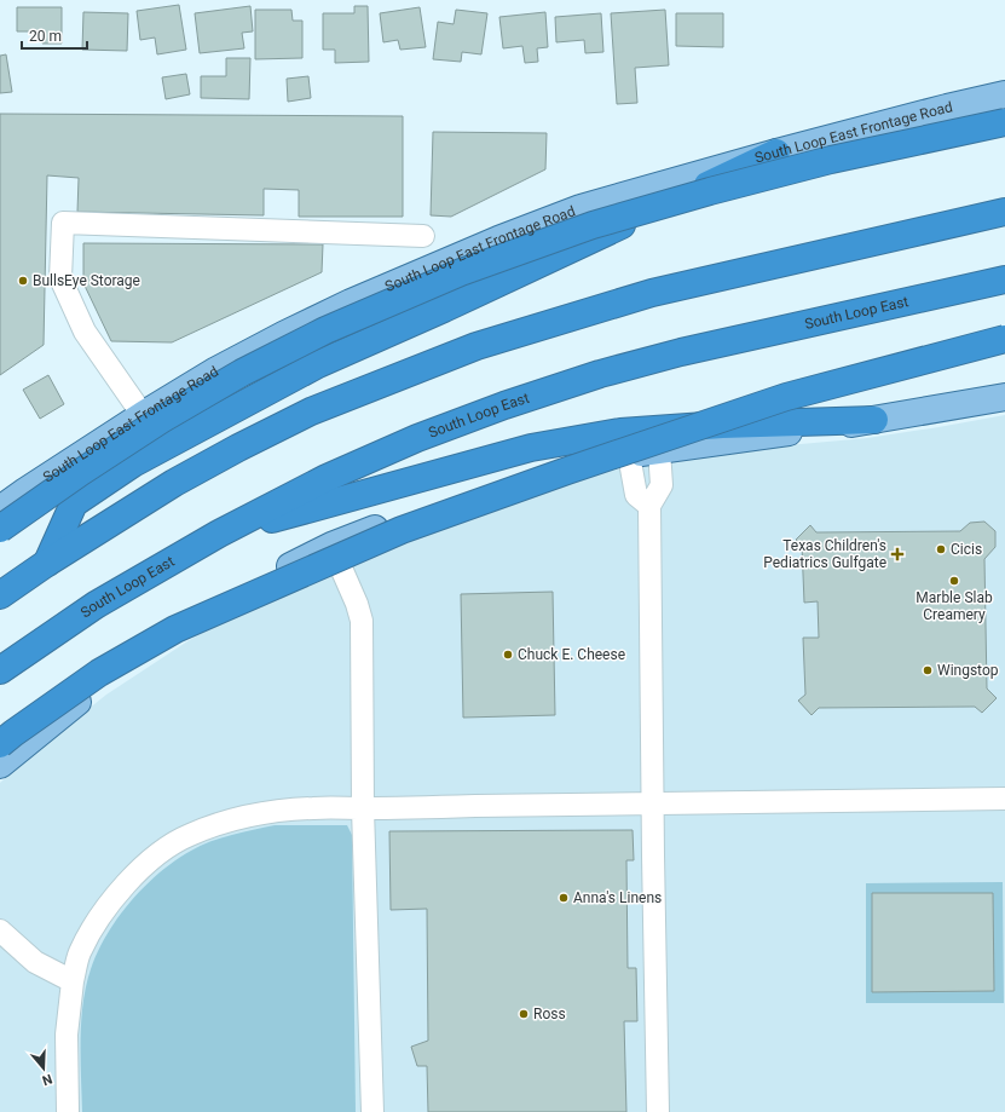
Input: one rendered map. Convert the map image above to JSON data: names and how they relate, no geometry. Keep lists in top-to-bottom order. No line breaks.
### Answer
{"streets":{"highway":["South Loop East"],"main road":["South Loop East Frontage Road"]},"places":{"other":["BullsEye Storage","Cicis","Marble Slab Creamery","Chuck E. Cheese","Wingstop","Anna's Linens","Ross"],"health":["Texas Children's Pediatrics Gulfgate"]},"scale_bar":"20 m","north":"bottom"}
